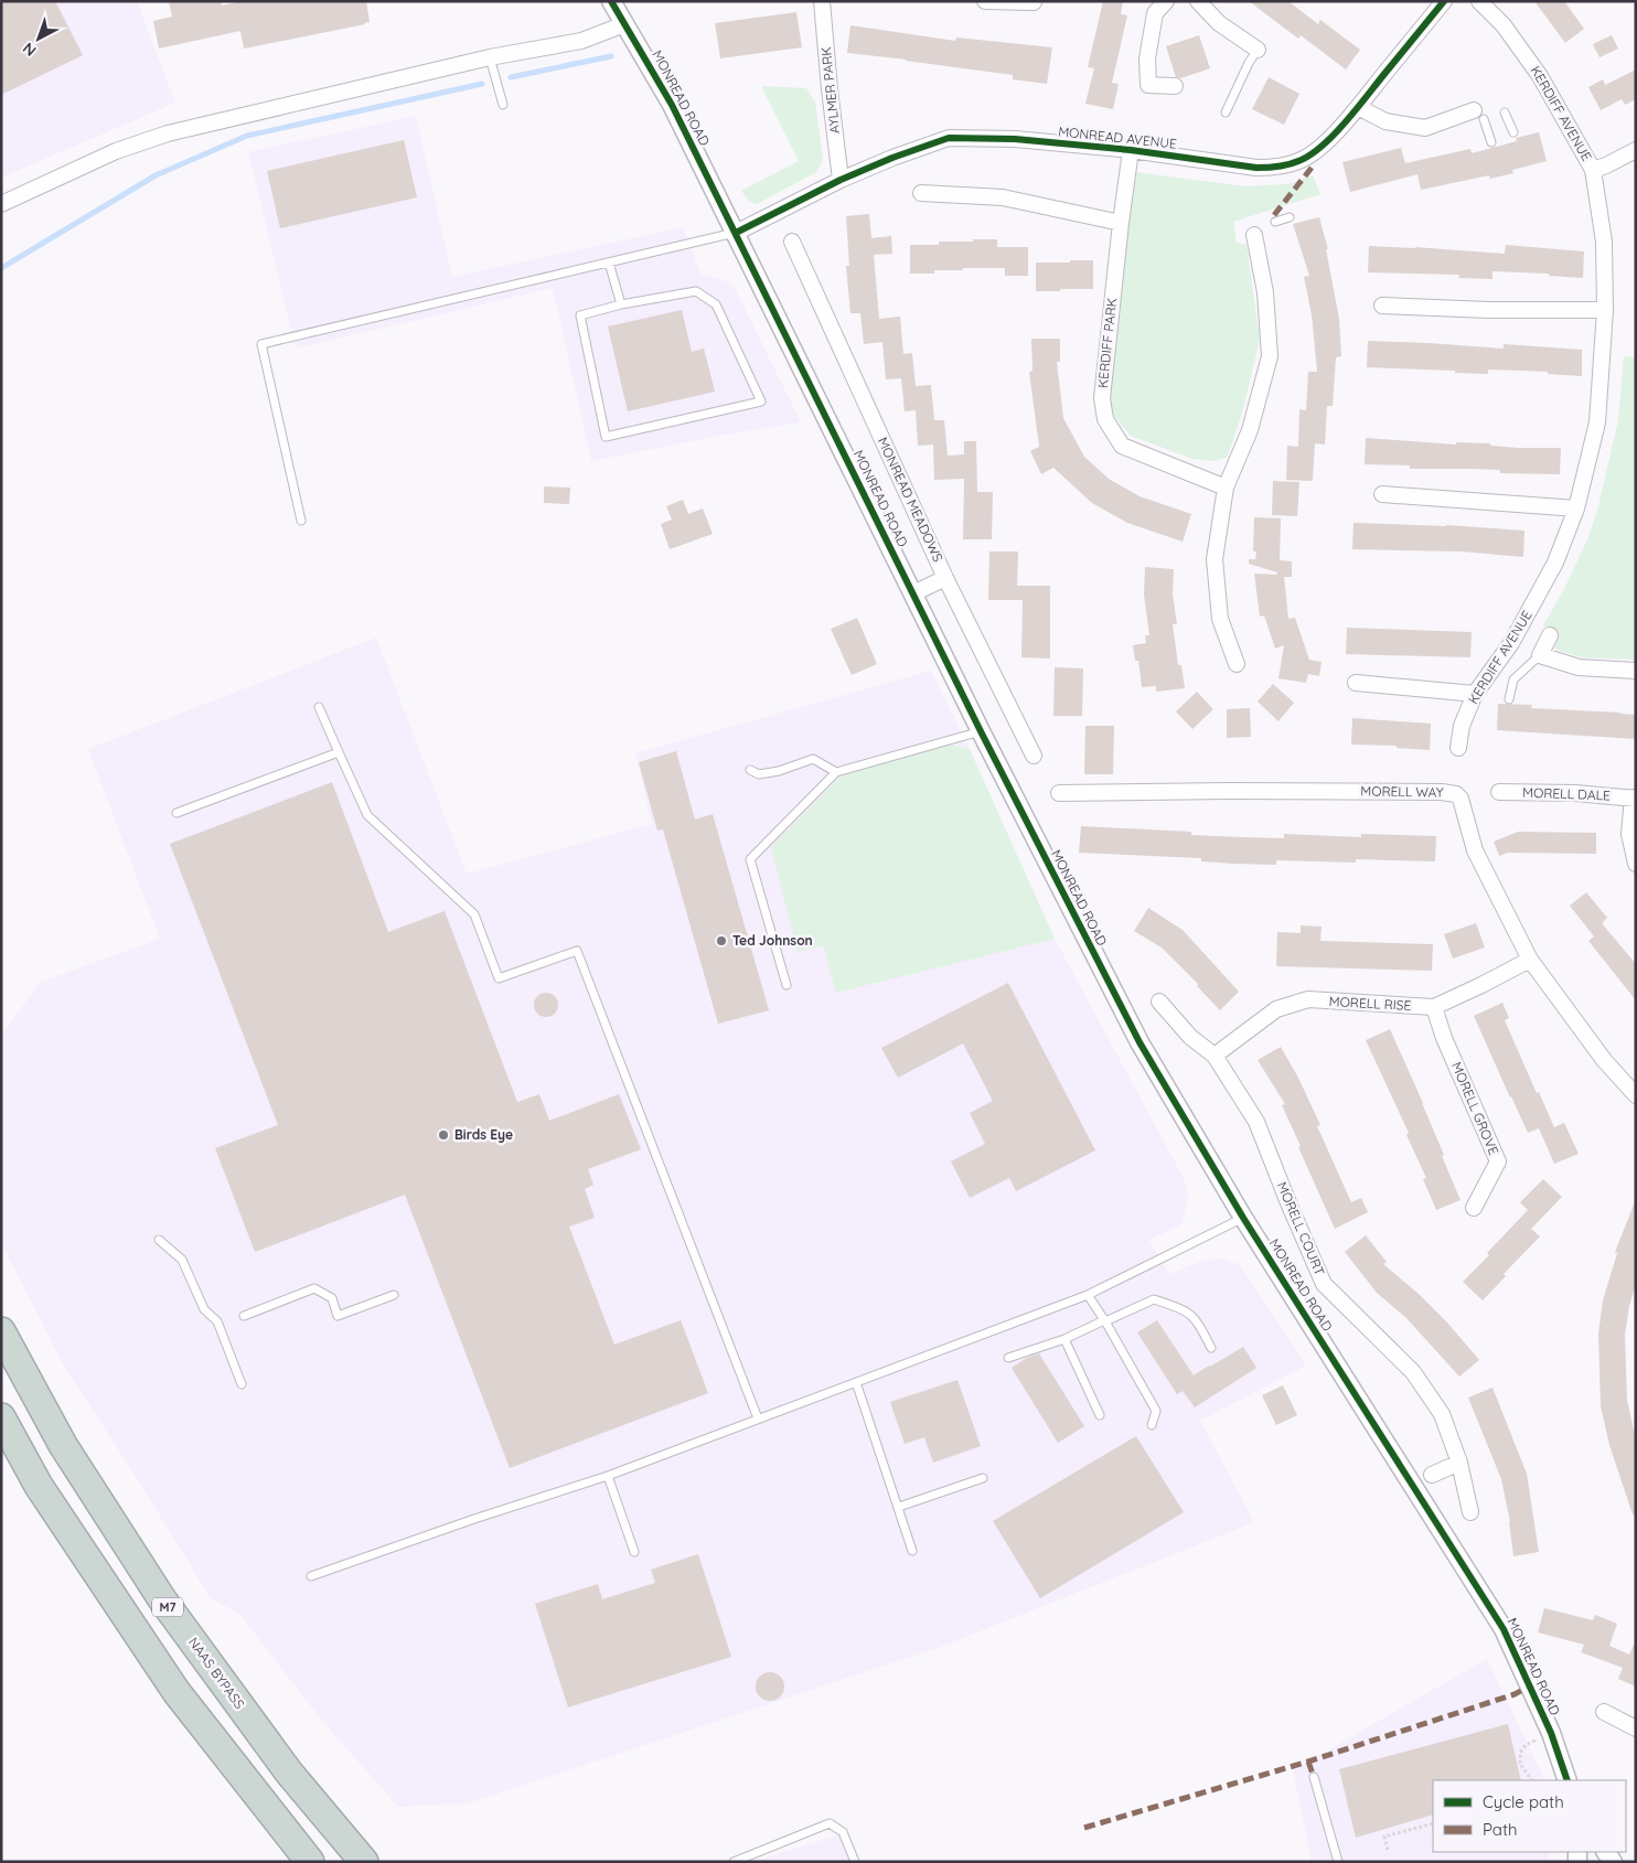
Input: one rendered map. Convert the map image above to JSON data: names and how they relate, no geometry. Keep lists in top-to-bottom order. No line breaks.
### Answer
{"streets":{"highway":["M7","NAAS BYPASS"],"street":["AYLMER PARK","MONREAD ROAD","KERDIFF AVENUE","MONREAD AVENUE","KERDIFF PARK","MONREAD MEADOWS","MORELL WAY","MORELL DALE","MORELL RISE","MORELL GROVE","MORELL COURT"]},"crossings":[["AYLMER PARK","MONREAD AVENUE"],["MONREAD ROAD","MONREAD AVENUE"],["MONREAD AVENUE","KERDIFF PARK"],["MORELL WAY","MORELL RISE"],["MORELL RISE","MORELL GROVE"],["MORELL RISE","MORELL COURT"]],"places":["Ted Johnson","Birds Eye"],"legend":["Cycle path","Path"],"north":"bottom left"}
